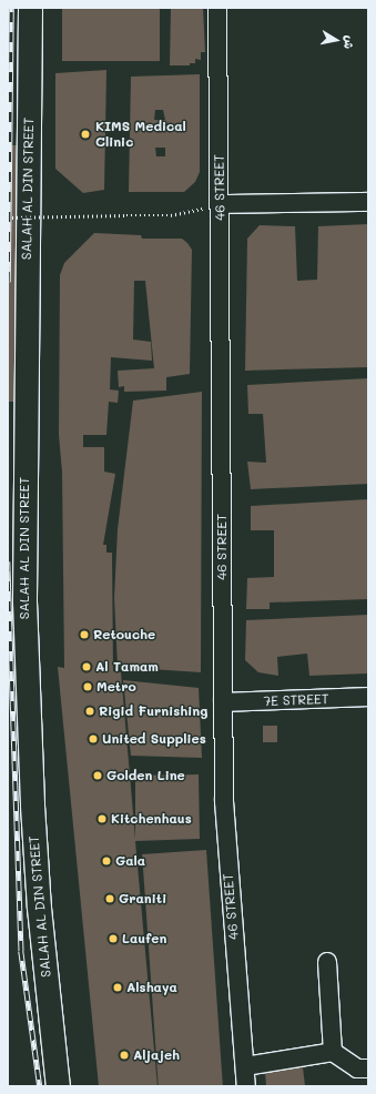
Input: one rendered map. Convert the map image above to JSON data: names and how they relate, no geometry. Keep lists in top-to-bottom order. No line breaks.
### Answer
{"streets":{"main road":["SALAH AL DIN STREET"],"street":["46 STREET","7E STREET"]},"crossings":[["46 STREET","7E STREET"]],"places":["KIMS Medical Clinic","Retouche","Al Tamam","Metro","Rigid Furnishing","United Supplies","Golden Line","Kitchenhaus","Gala","Graniti","Laufen","Alshaya","Aljajeh"],"north":"right"}
